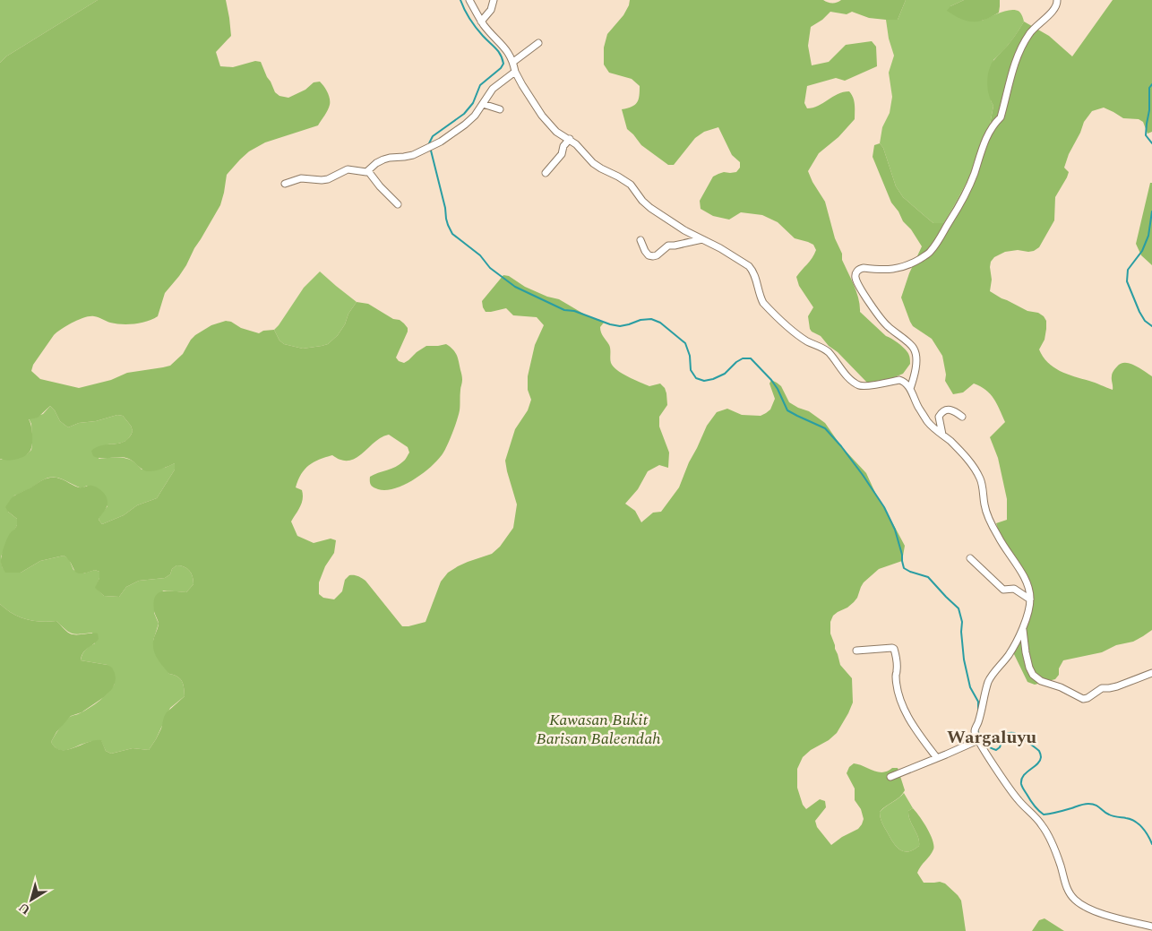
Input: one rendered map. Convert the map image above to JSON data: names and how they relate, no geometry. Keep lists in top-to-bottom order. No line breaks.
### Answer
{"districts":["Wargaluyu"],"parks":["Kawasan Bukit Barisan Baleendah"],"north":"bottom left"}
